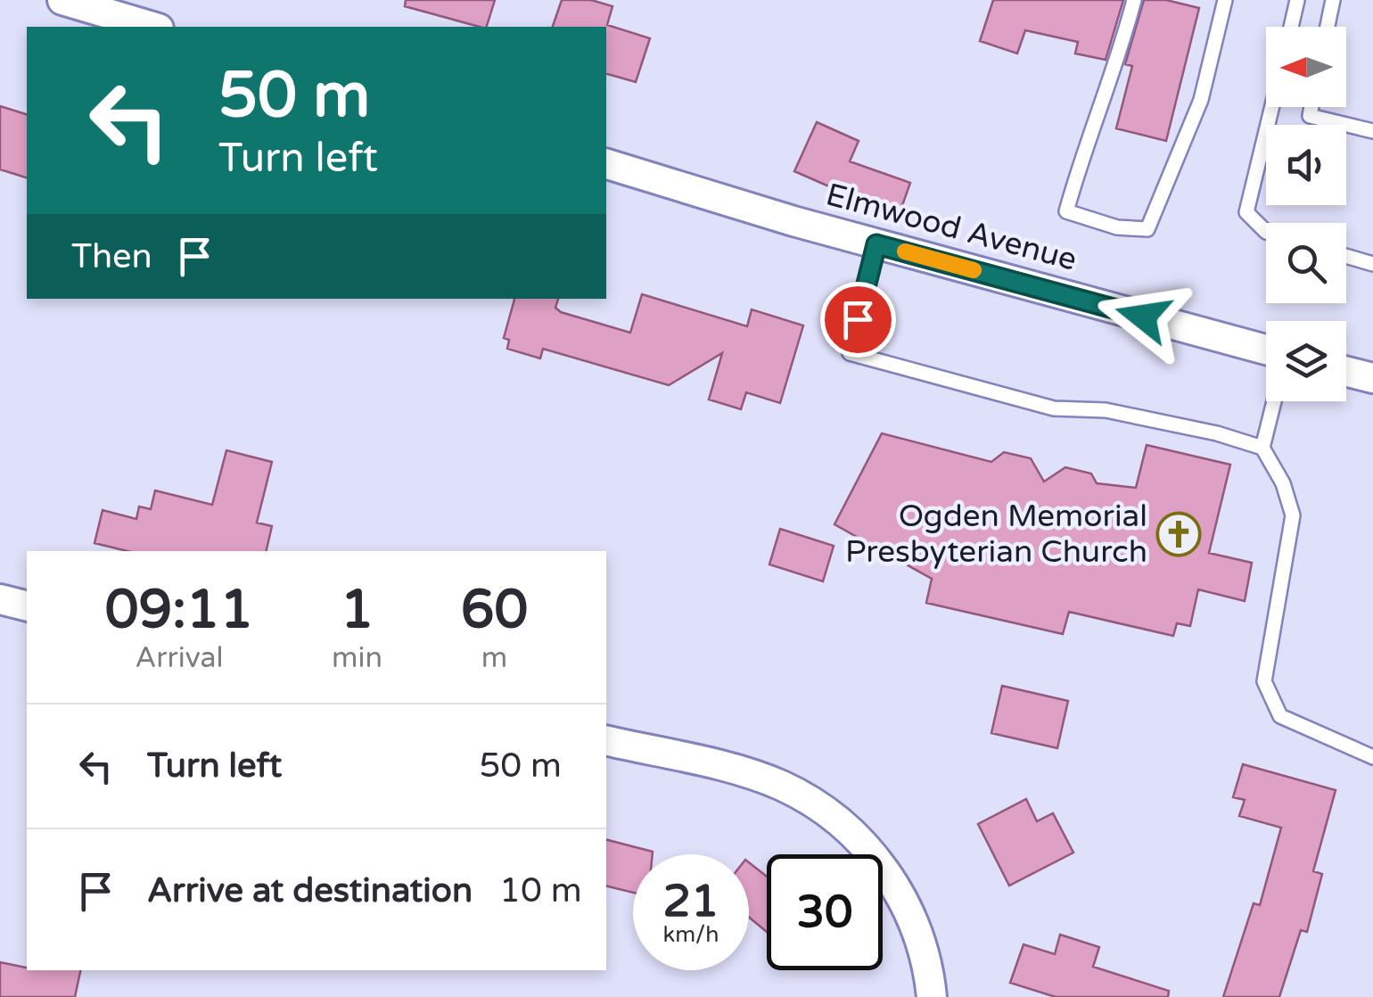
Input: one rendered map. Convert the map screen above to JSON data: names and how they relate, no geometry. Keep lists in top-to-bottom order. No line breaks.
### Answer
{"streets":{"street":["Elmwood Avenue"]},"places":{"church":["Ogden Memorial Presbyterian Church"]},"north":"left","page":{"turn":["50 m","Turn left"],"then":"Then","eta":["09:11","Arrival","1","min","60","m"],"list":[{"name":"Turn left","value":"50 m"},{"name":"Arrive at destination","value":"10 m"}],"speed":"21 km/h","limit":"30"}}
